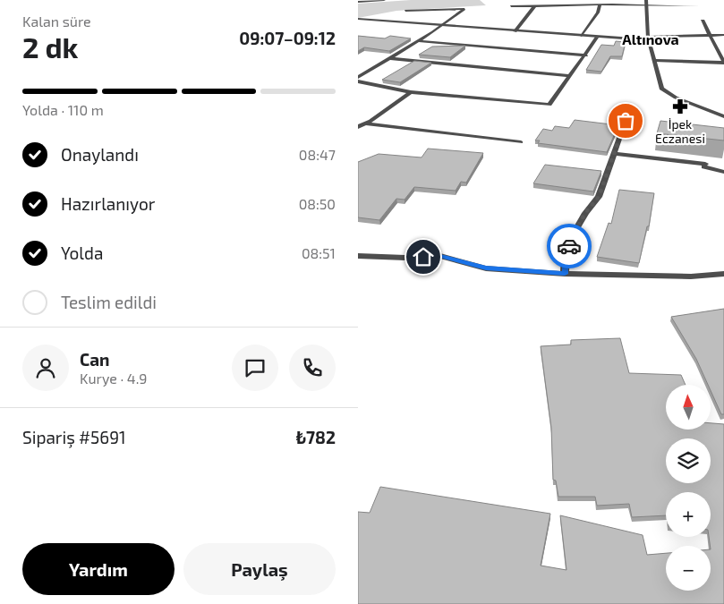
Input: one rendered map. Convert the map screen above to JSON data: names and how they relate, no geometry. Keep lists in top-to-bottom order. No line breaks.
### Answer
{"districts":["Altınova"],"places":{"pharmacy":["İpek Eczanesi"]},"north":"top","page":{"heading":["2 dk","Kalan süre","09:07–09:12"],"panel":["Can","Kurye · 4.9","Sipariş #5691","₺782"],"bar":"Yolda · 110 m","list":[["Onaylandı","08:47"],["Hazırlanıyor","08:50"],["Yolda","08:51"],"Teslim edildi"],"map_buttons":["+","−"],"buttons":["Yardım","Paylaş"]}}
